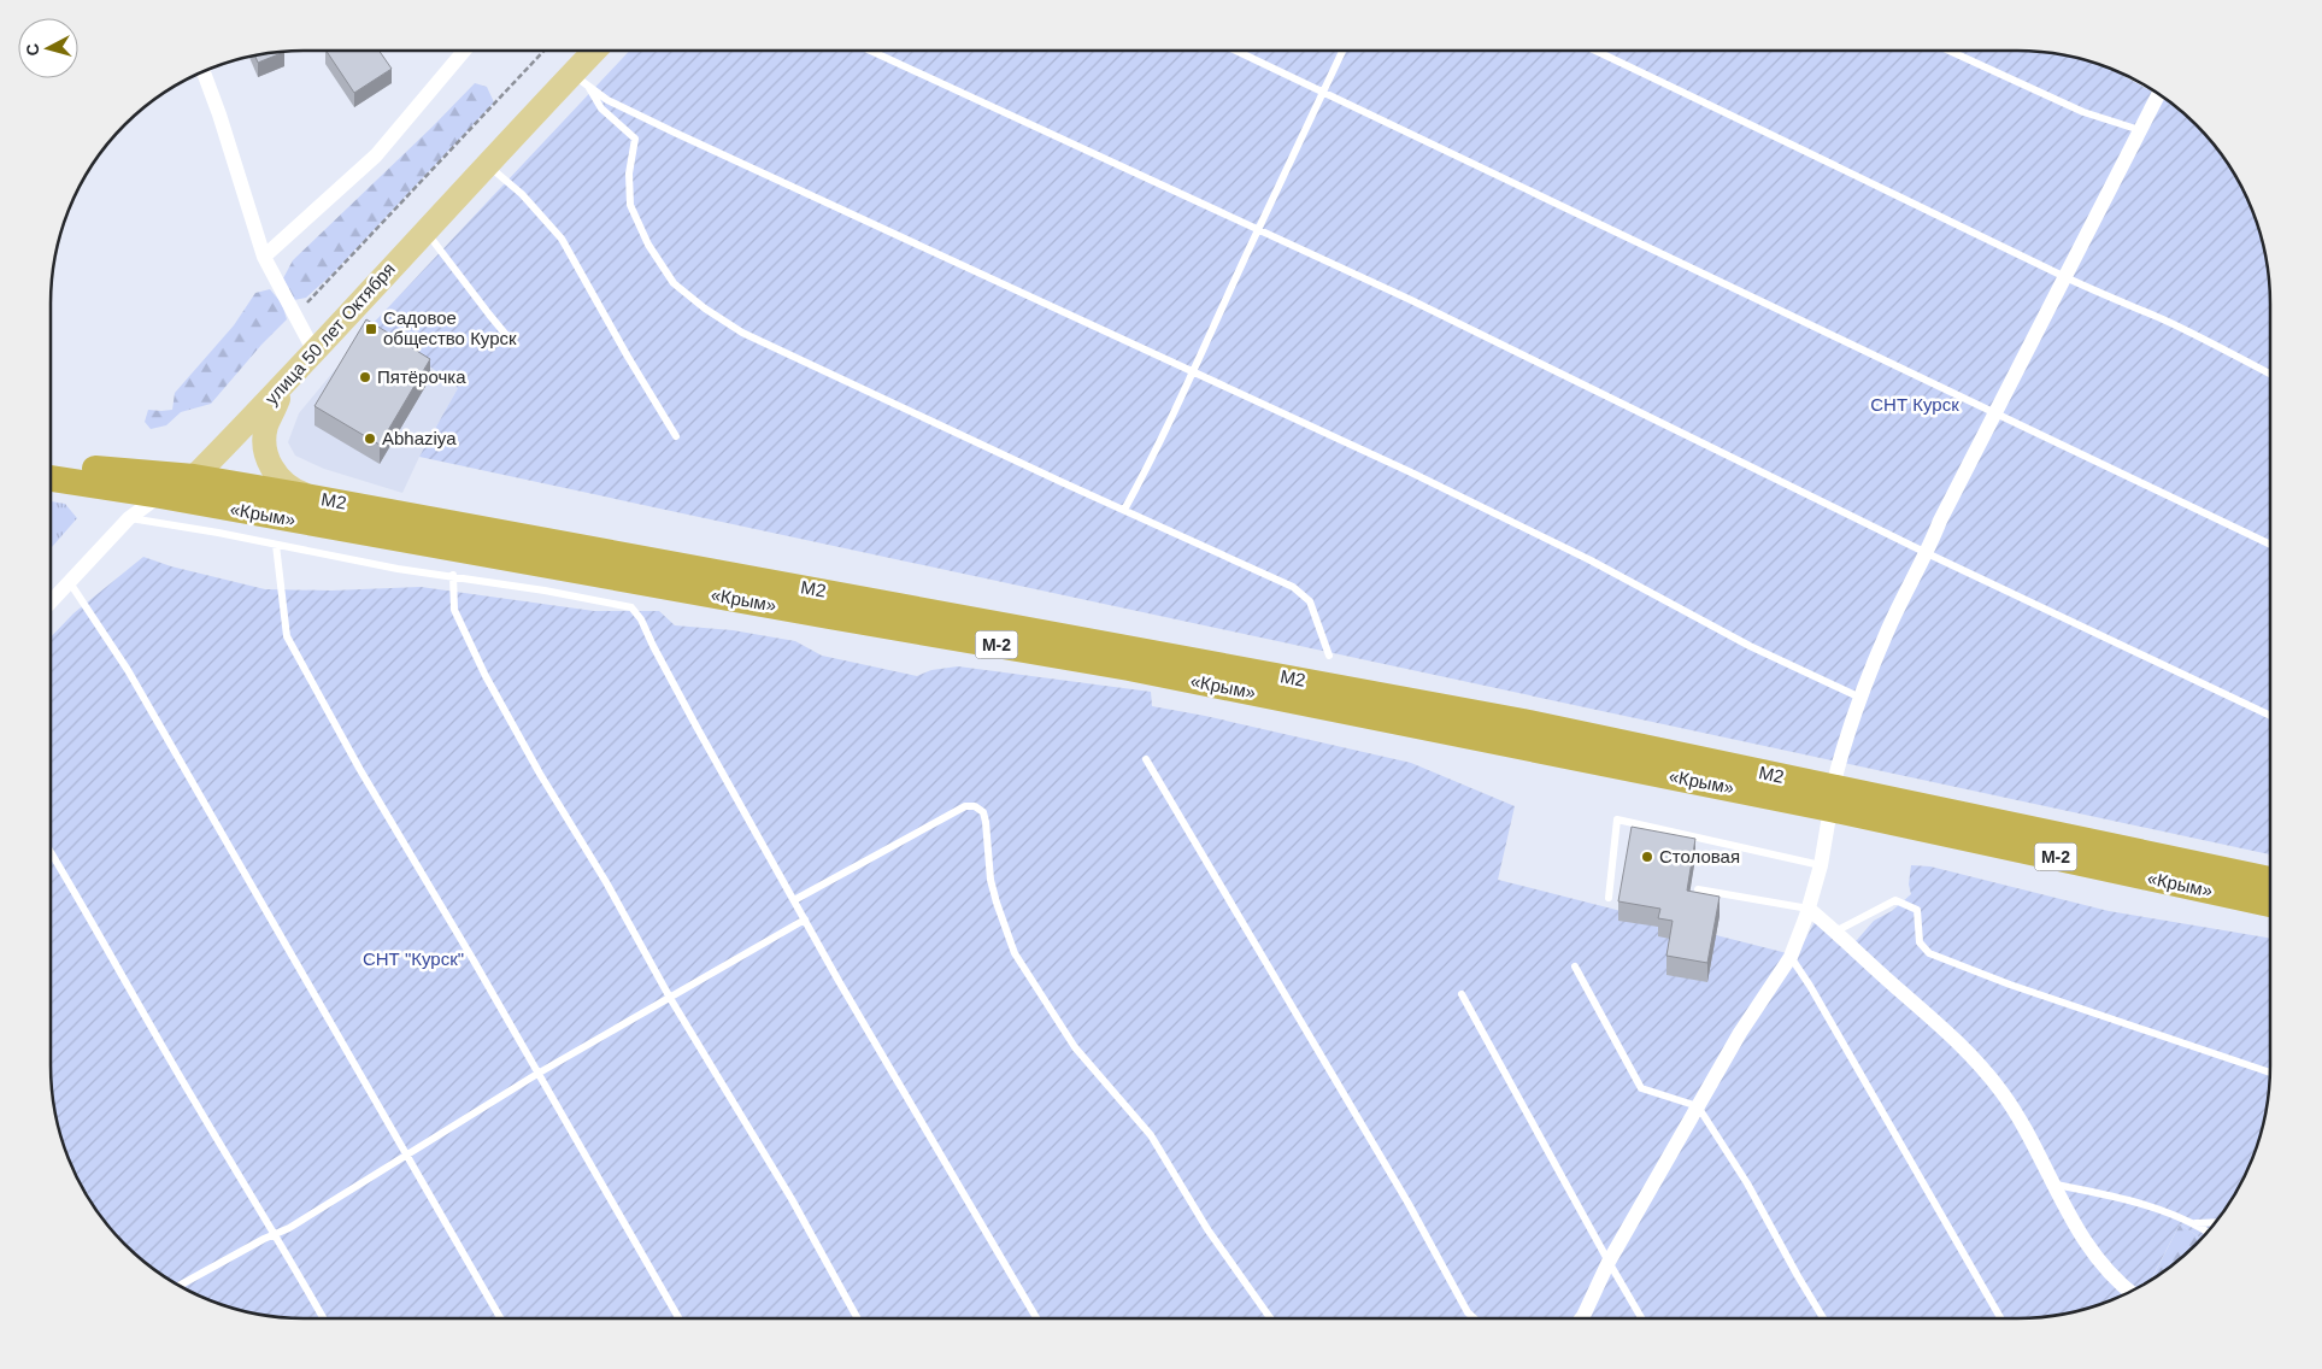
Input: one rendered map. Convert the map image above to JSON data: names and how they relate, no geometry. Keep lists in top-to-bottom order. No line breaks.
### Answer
{"streets":{"highway":["М2","«Крым»","М-2"],"main road":["улица 50 лет Октября"]},"crossings":[["улица 50 лет Октября","М2"],["улица 50 лет Октября","«Крым»"],["М2","«Крым»"]],"parks":["СНТ Курск","СНТ \"Курск\""],"places":{"transit":["Садовое общество Курск"],"other":["Пятёрочка","Abhaziya","Столовая"]},"north":"left"}
